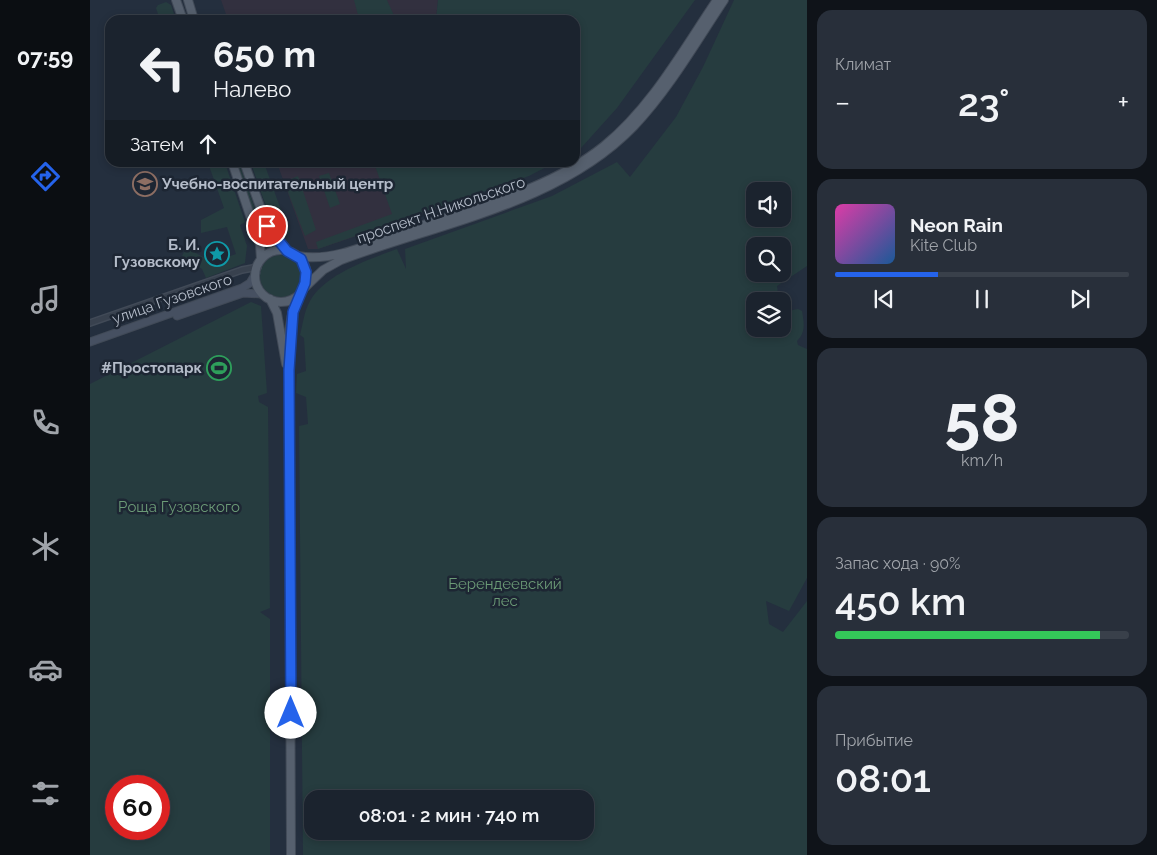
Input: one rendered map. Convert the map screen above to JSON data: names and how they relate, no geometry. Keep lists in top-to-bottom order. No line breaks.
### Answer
{"streets":{"main road":["проспект Н.Никольского","улица Гузовского"]},"crossings":[["проспект Н.Никольского","улица Гузовского"]],"parks":["Роща Гузовского","Берендеевский лес"],"places":{"school or university":["Учебно-воспитательный центр"],"place":["Б. И. Гузовскому"],"sports":["#Простопарк"]},"page":{"tabs":"07:59","tile":["Климат",["58","km/h"],["Запас хода · 90%","450 km"],["Прибытие","08:01"]],"turn":["650 m","Налево"],"heat":["−","23°","+"],"then":"Затем","song":["Neon Rain","Kite Club"],"limit":"60","trip":"08:01 · 2 мин · 740 m"}}
